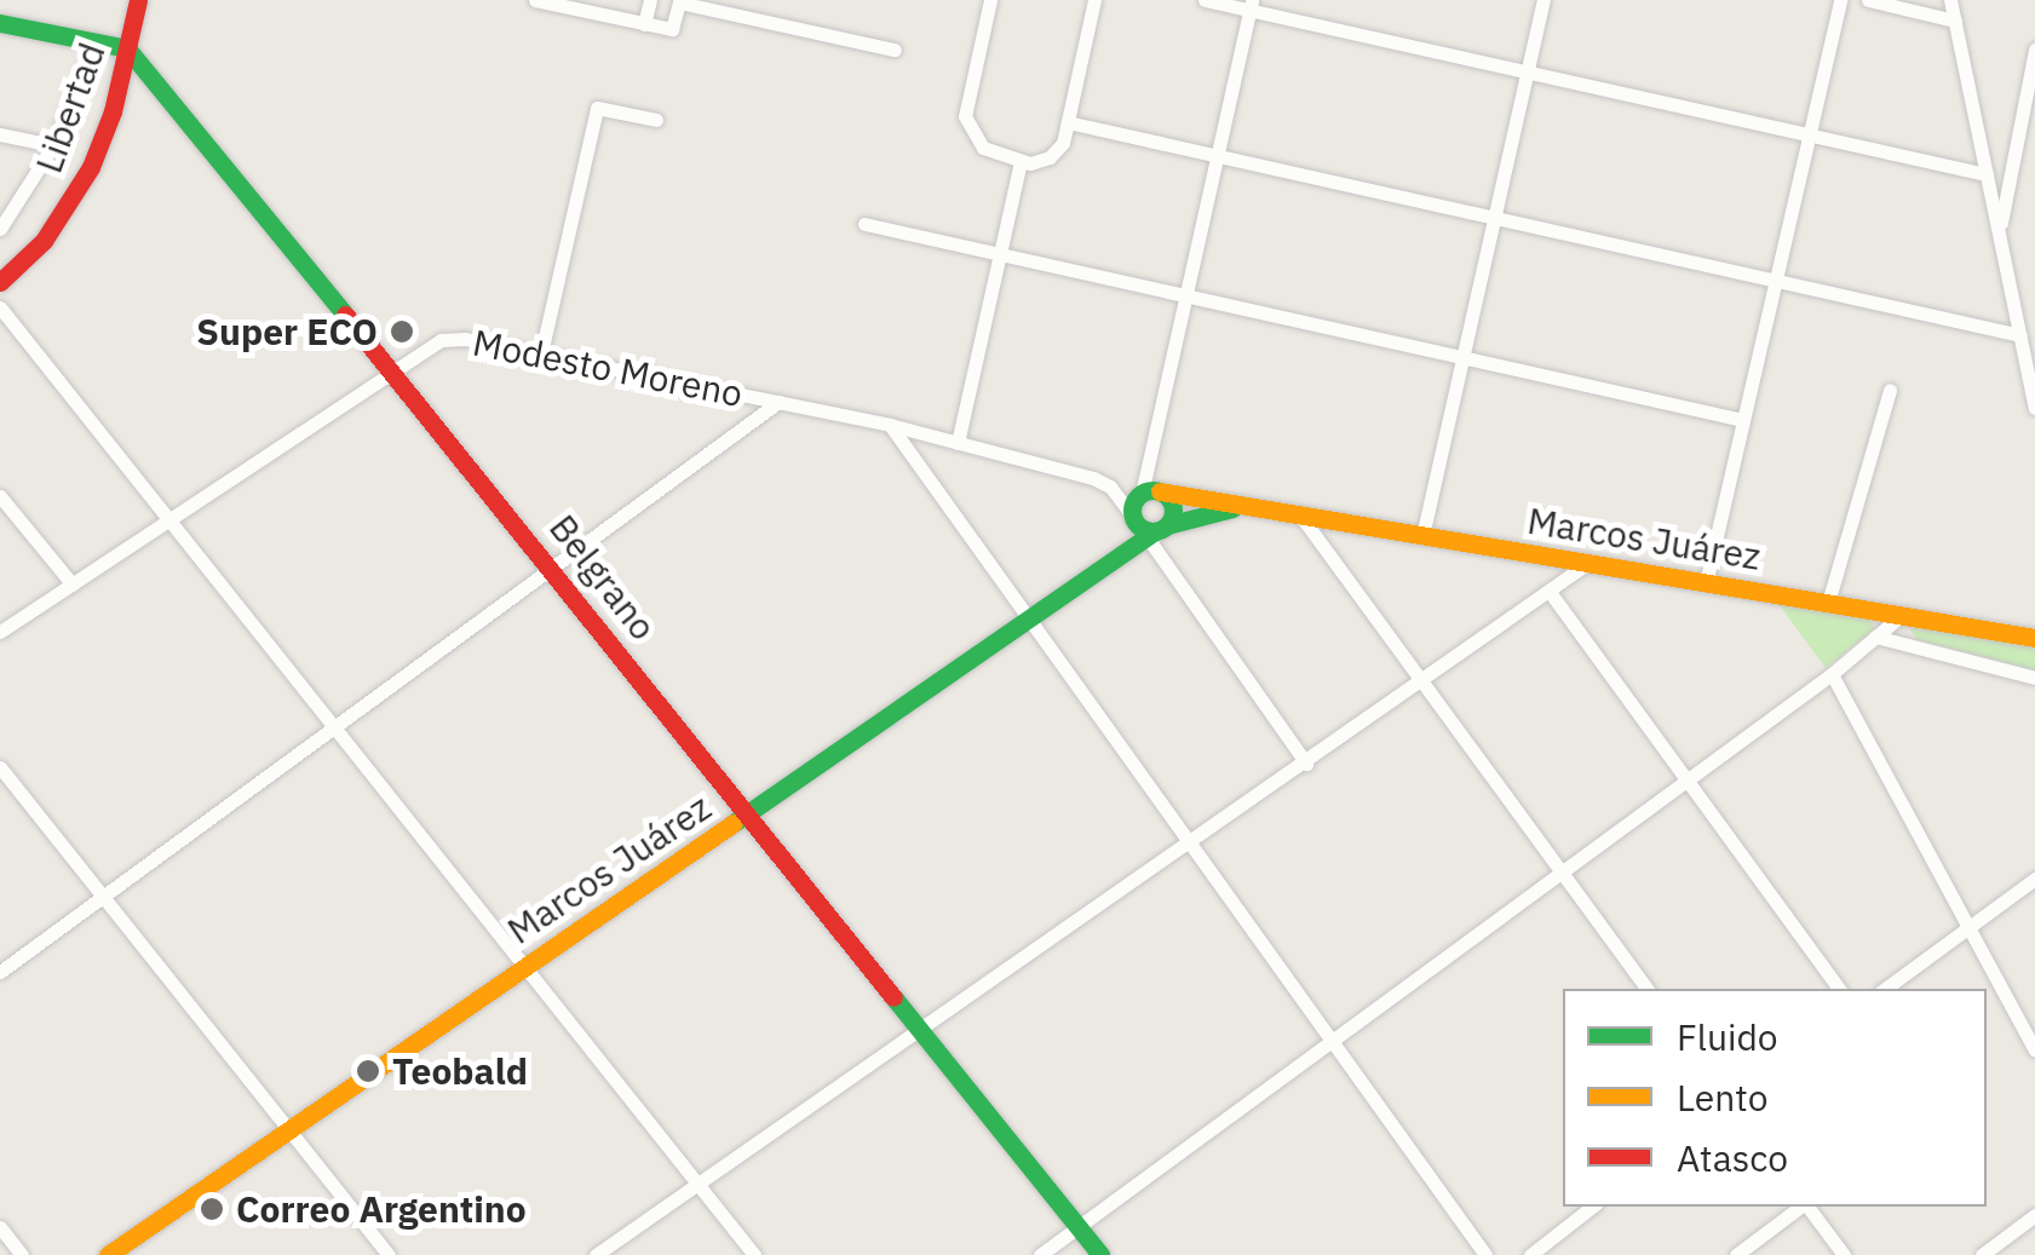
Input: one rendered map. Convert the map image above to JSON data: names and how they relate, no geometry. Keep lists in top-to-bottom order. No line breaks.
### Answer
{"streets":{"main road":["Libertad","Marcos Juárez","Belgrano"],"street":["Modesto Moreno"]},"crossings":[["Libertad","Belgrano"],["Modesto Moreno","Marcos Juárez"],["Modesto Moreno","Belgrano"],["Marcos Juárez","Belgrano"]],"places":["Super ECO","Teobald","Correo Argentino"],"legend":["Fluido","Lento","Atasco"]}
